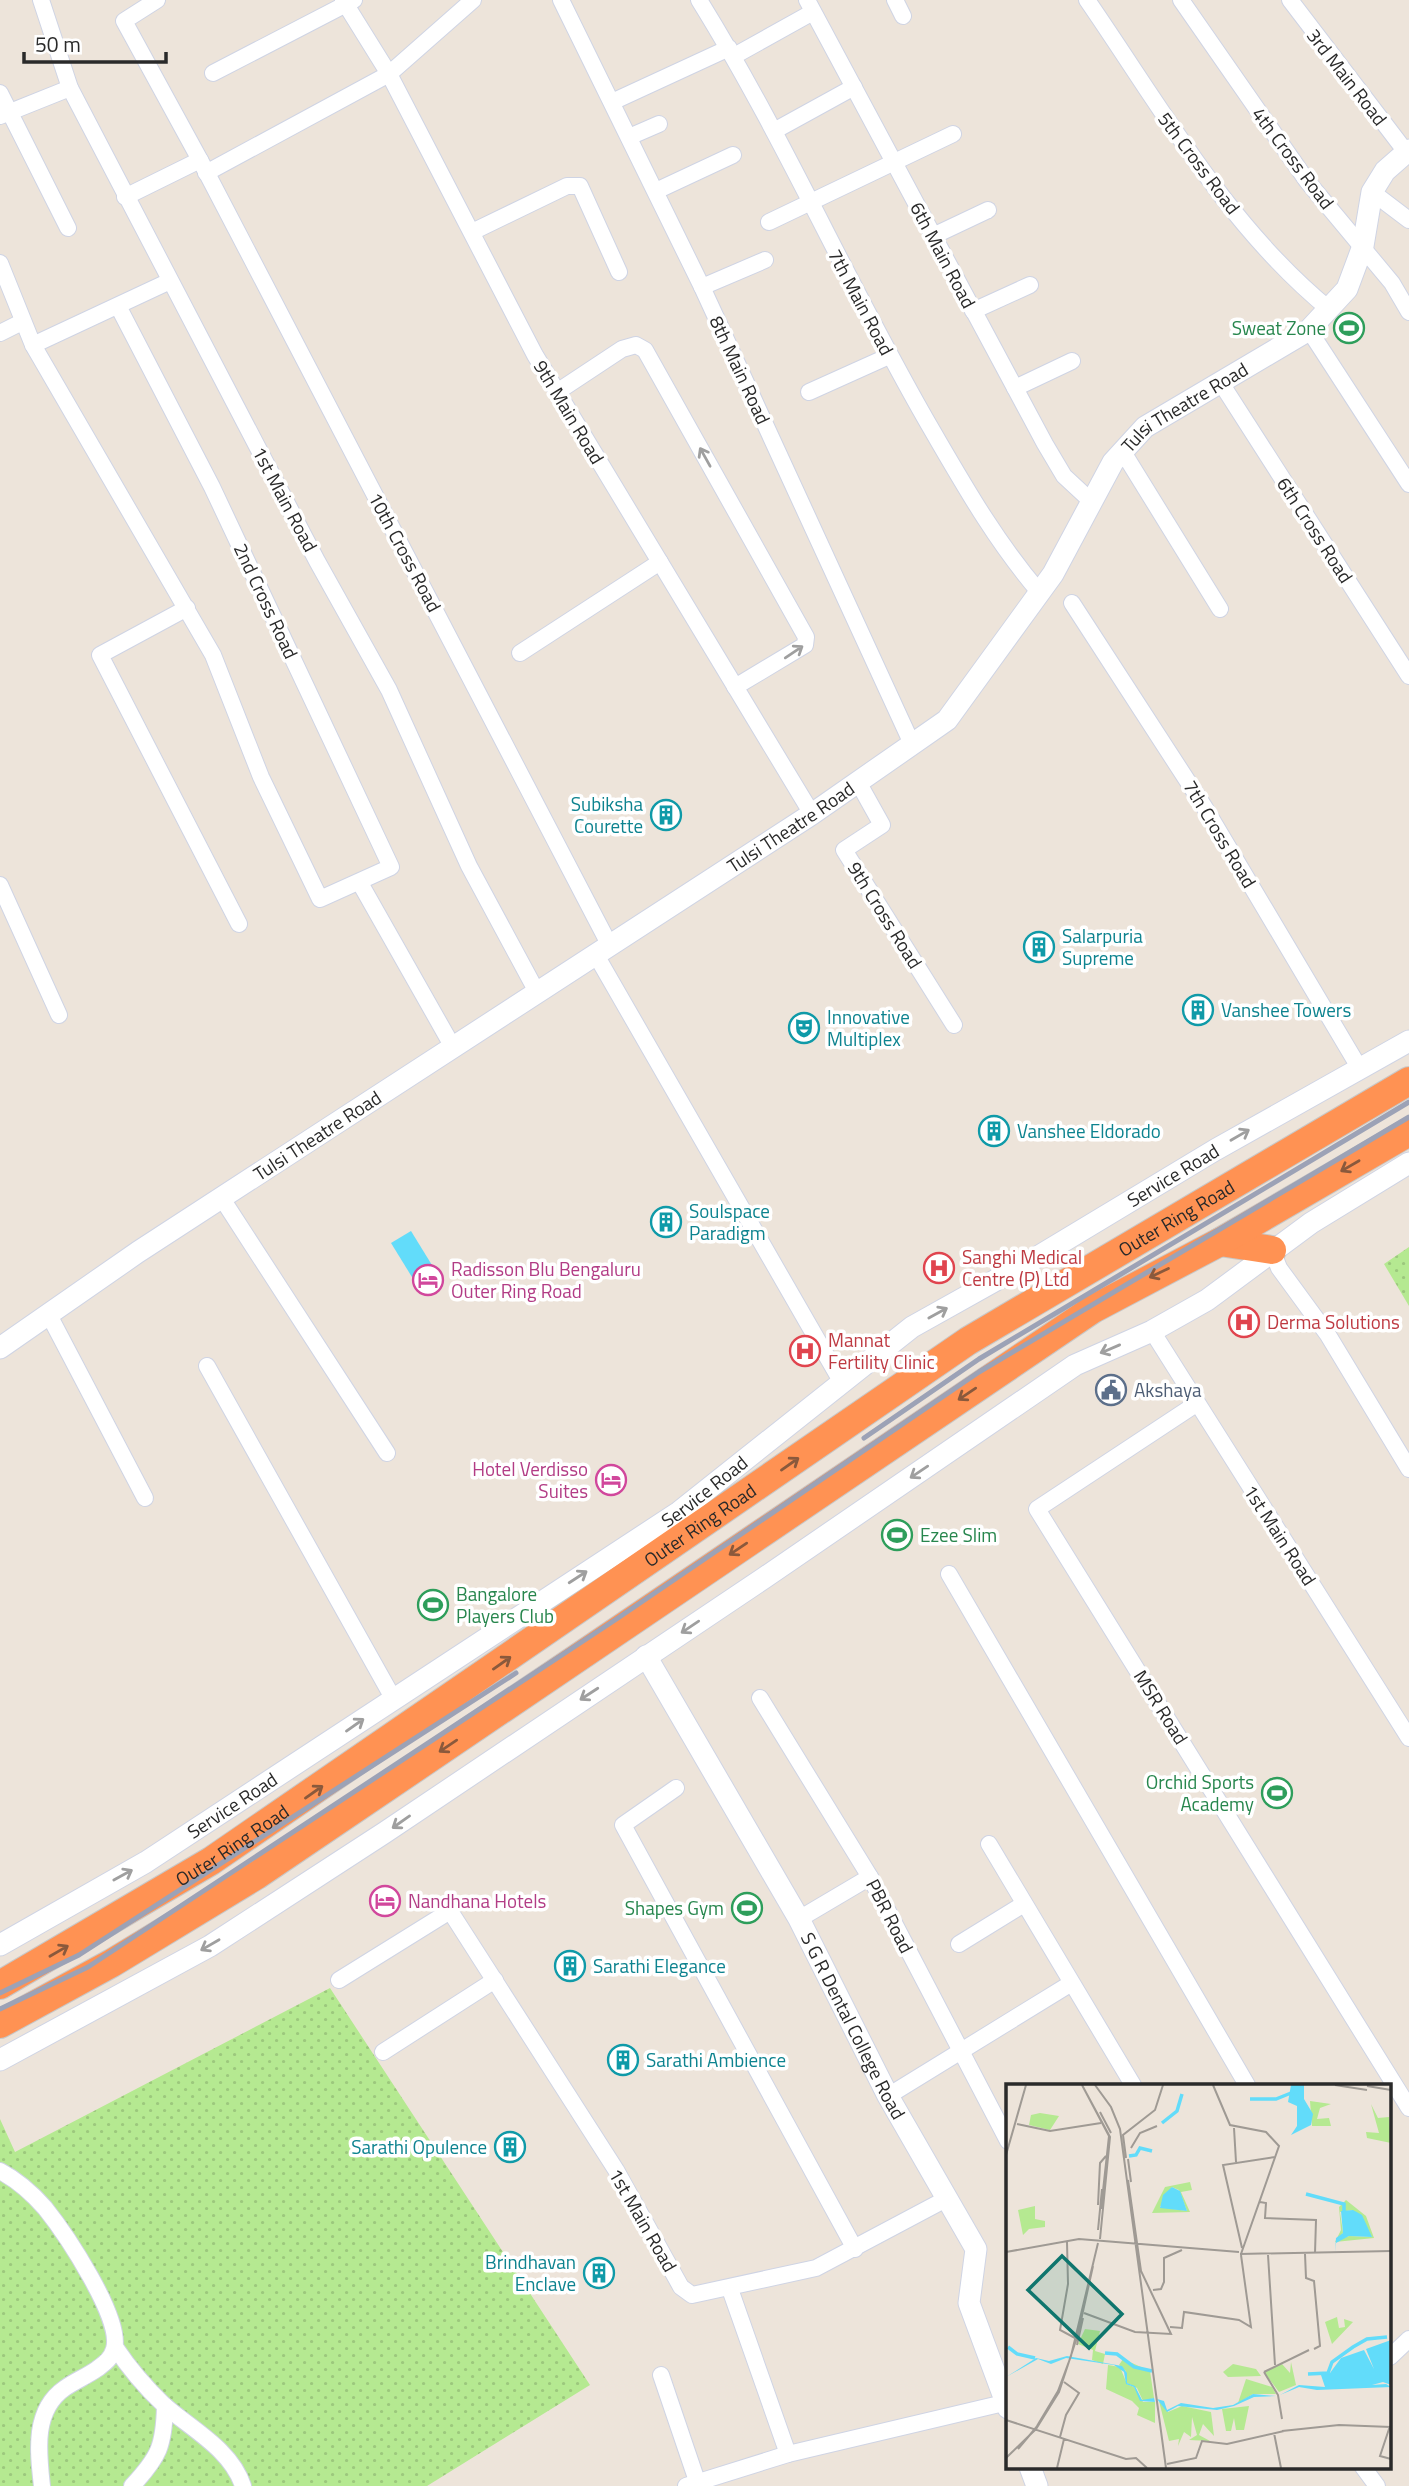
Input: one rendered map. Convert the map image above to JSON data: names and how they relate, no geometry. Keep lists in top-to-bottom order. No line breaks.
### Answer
{"streets":{"highway":["Outer Ring Road"],"street":["3rd Main Road","4th Cross Road","5th Cross Road","6th Main Road","7th Main Road","8th Main Road","Tulsi Theatre Road","9th Main Road","1st Main Road","6th Cross Road","10th Cross Road","2nd Cross Road","7th Cross Road","9th Cross Road","Service Road","MSR Road","PBR Road","S G R Dental College Road"]},"crossings":[["3rd Main Road","Tulsi Theatre Road"],["4th Cross Road","Tulsi Theatre Road"],["5th Cross Road","Tulsi Theatre Road"],["6th Main Road","Tulsi Theatre Road"],["7th Main Road","Tulsi Theatre Road"],["8th Main Road","Tulsi Theatre Road"],["Tulsi Theatre Road","9th Main Road"],["Tulsi Theatre Road","1st Main Road"],["Tulsi Theatre Road","6th Cross Road"],["Tulsi Theatre Road","10th Cross Road"],["Tulsi Theatre Road","9th Cross Road"],["1st Main Road","MSR Road"],["1st Main Road","S G R Dental College Road"],["10th Cross Road","Service Road"],["7th Cross Road","Service Road"]],"places":{"sports":["Sweat Zone","Ezee Slim","Bangalore Players Club","Orchid Sports Academy","Shapes Gym"],"building":["Subiksha Courette","Salarpuria Supreme","Vanshee Towers","Vanshee Eldorado","Soulspace Paradigm","Sarathi Elegance","Sarathi Ambience","Sarathi Opulence","Brindhavan Enclave"],"theatre":["Innovative Multiplex"],"hospital":["Sanghi Medical Centre (P) Ltd","Derma Solutions","Mannat Fertility Clinic"],"hotel":["Radisson Blu Bengaluru Outer Ring Road","Hotel Verdisso Suites","Nandhana Hotels"],"public building":["Akshaya"]},"scale_bar":"50 m"}
